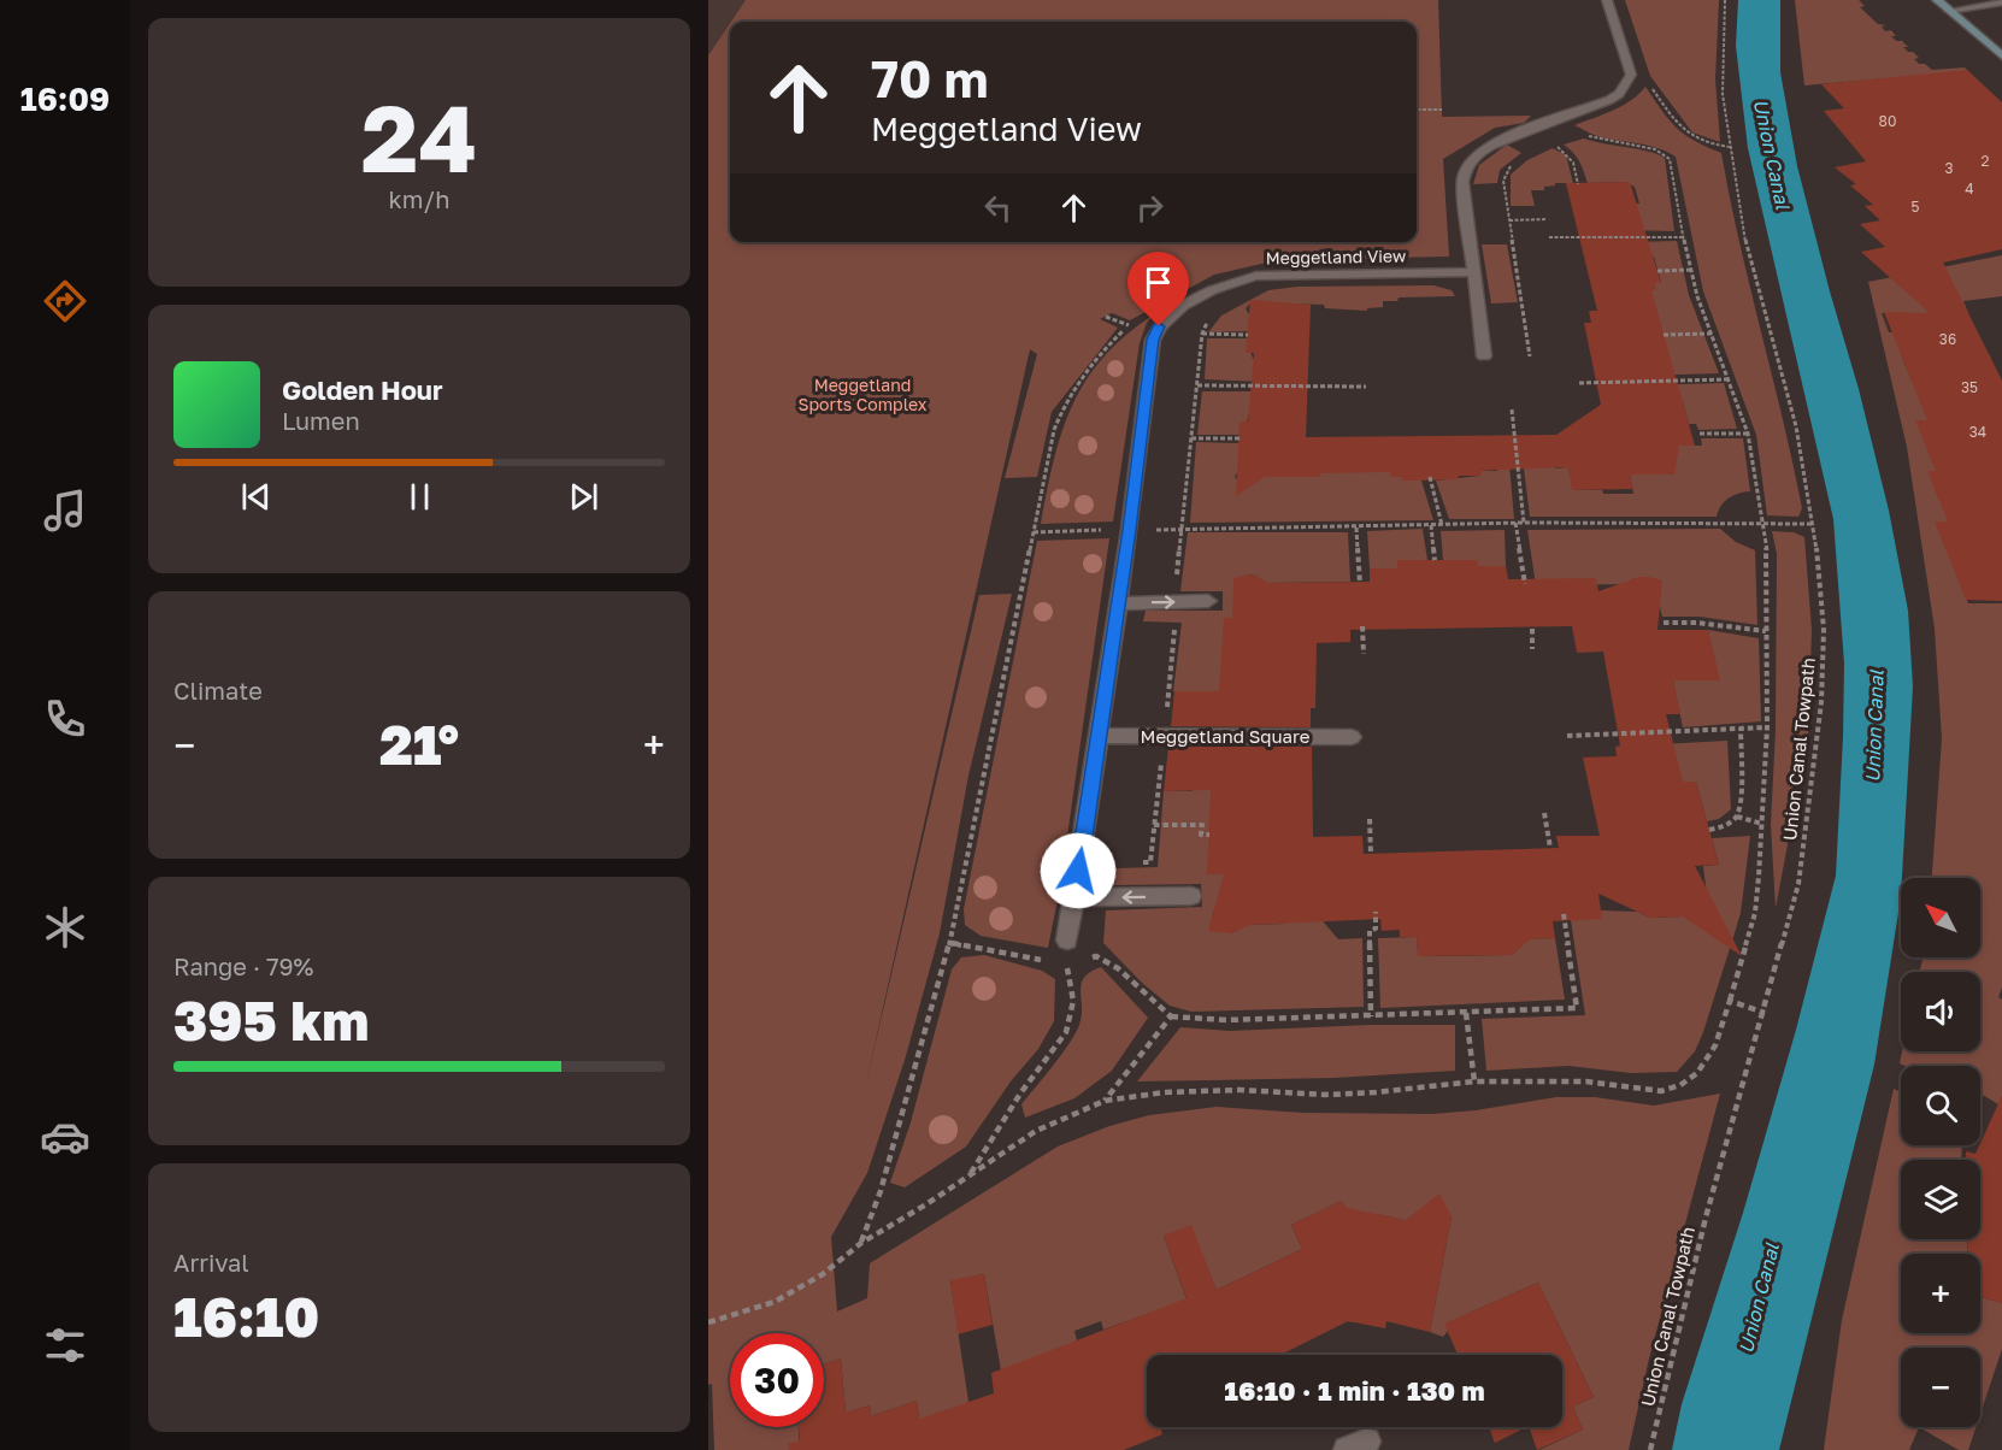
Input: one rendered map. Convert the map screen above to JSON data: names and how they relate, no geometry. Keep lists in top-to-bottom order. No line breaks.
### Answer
{"streets":{"street":["Meggetland View","Meggetland Square"],"path":["Union Canal Towpath"]},"water":["Union Canal"],"parks":["Meggetland Sports Complex"],"house_numbers":["80","2","3","4","5","36","35","34"],"north":"top left","page":{"tabs":"16:09","tile":[["24","km/h"],"Climate",["Range · 79%","395 km"],["Arrival","16:10"]],"turn":["70 m","Meggetland View"],"song":["Golden Hour","Lumen"],"heat":["−","21°","+"],"map_buttons":["+","−"],"limit":"30","trip":"16:10 · 1 min · 130 m"}}
